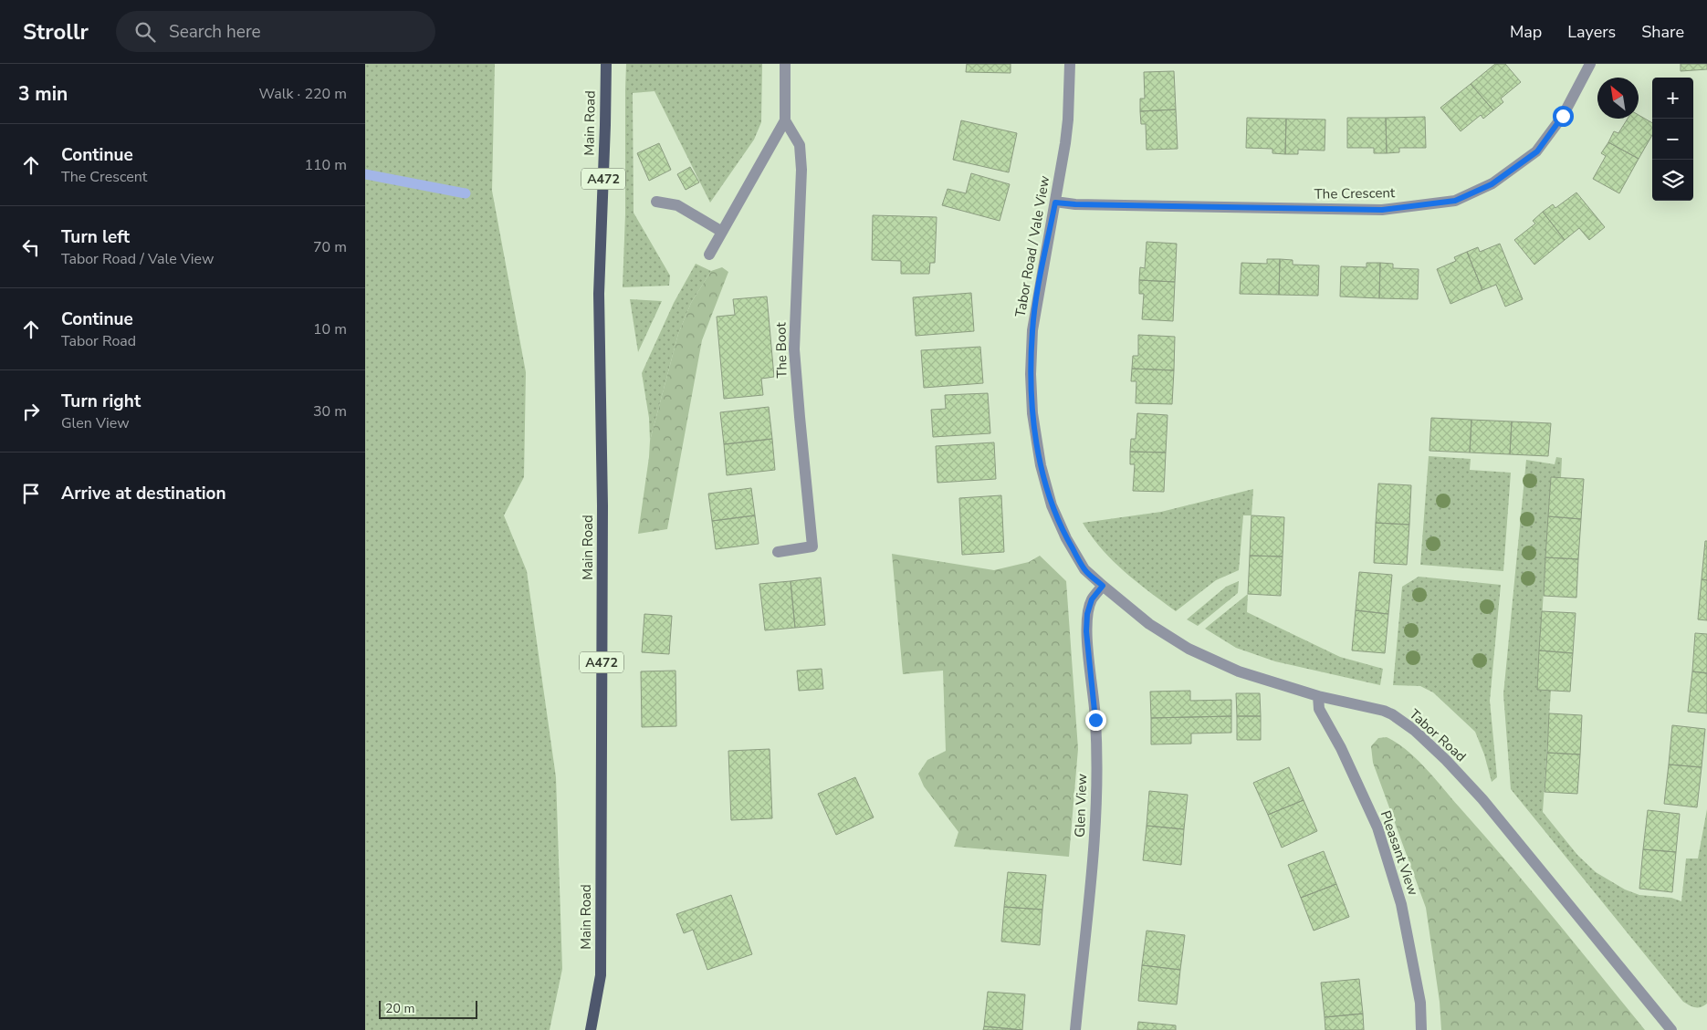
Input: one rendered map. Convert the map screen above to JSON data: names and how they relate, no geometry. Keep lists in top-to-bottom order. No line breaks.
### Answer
{"streets":{"main road":["Main Road","A472"],"street":["The Crescent","Tabor Road / Vale View","The Boot","Tabor Road","Glen View","Pleasant View"]},"crossings":[["The Crescent","Tabor Road / Vale View"],["Tabor Road / Vale View","Tabor Road"],["Tabor Road","Glen View"],["Tabor Road","Pleasant View"]],"scale_bar":"20 m","north":"top left","page":{"header":"Strollr","search":"Search here","nav":["Map","Layers","Share"],"heading":["3 min","Walk · 220 m"],"map_buttons":["+","−"],"list":[["Continue","The Crescent","110 m"],["Turn left","Tabor Road / Vale View","70 m"],["Continue","Tabor Road","10 m"],["Turn right","Glen View","30 m"],"Arrive at destination"],"scale":"20 m"}}
